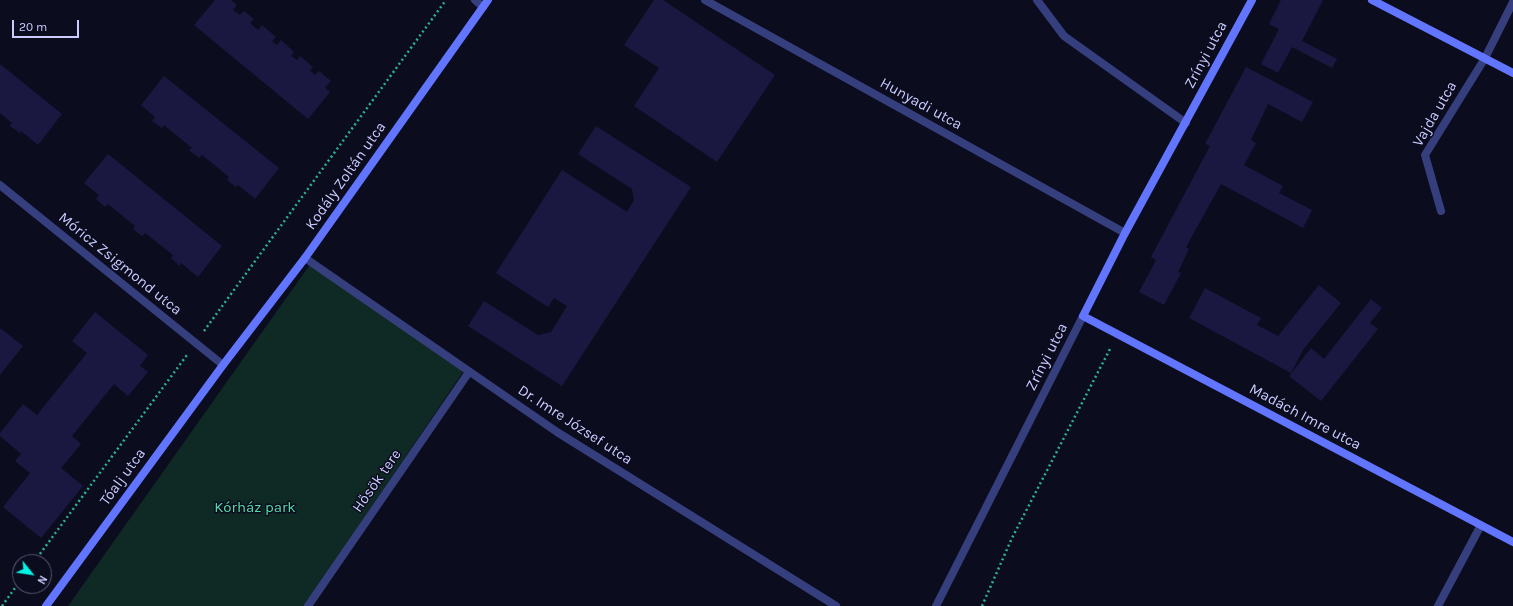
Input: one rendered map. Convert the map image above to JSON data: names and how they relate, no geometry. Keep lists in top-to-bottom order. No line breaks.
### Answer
{"streets":{"street":["Zrínyi utca","Hunyadi utca","Vajda utca","Kodály Zoltán utca","Móricz Zsigmond utca","Madách Imre utca","Dr. Imre József utca","Tóalj utca","Hősök tere"]},"crossings":[["Zrínyi utca","Hunyadi utca"],["Zrínyi utca","Madách Imre utca"],["Kodály Zoltán utca","Móricz Zsigmond utca"],["Kodály Zoltán utca","Dr. Imre József utca"],["Kodály Zoltán utca","Tóalj utca"],["Móricz Zsigmond utca","Tóalj utca"],["Dr. Imre József utca","Hősök tere"]],"parks":["Kórház park"],"scale_bar":"20 m","north":"bottom right"}
